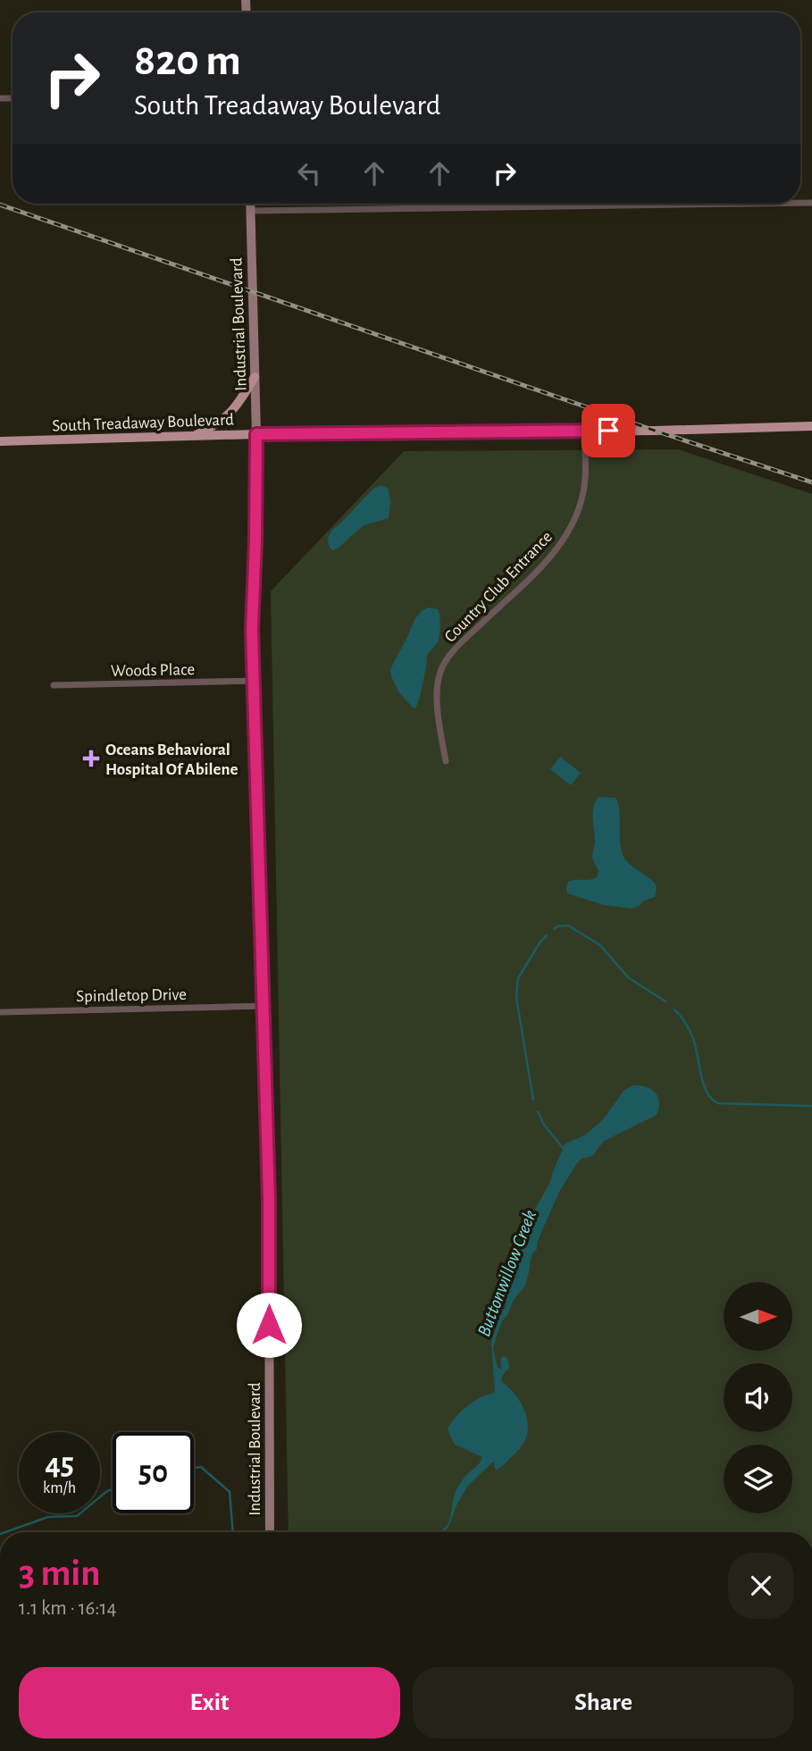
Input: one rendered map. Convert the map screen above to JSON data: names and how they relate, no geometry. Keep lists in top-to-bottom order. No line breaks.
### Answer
{"streets":{"main road":["Industrial Boulevard","South Treadaway Boulevard"],"street":["Country Club Entrance","Woods Place","Spindletop Drive"]},"crossings":[["Industrial Boulevard","South Treadaway Boulevard"],["Industrial Boulevard","Woods Place"],["Industrial Boulevard","Spindletop Drive"],["South Treadaway Boulevard","Country Club Entrance"]],"water":["Buttonwillow Creek"],"places":{"health":["Oceans Behavioral Hospital Of Abilene"]},"north":"right","page":{"turn":["820 m","South Treadaway Boulevard"],"speed":"45 km/h","limit":"50","heading":["3 min","1.1 km · 16:14"],"buttons":["Exit","Share"]}}
